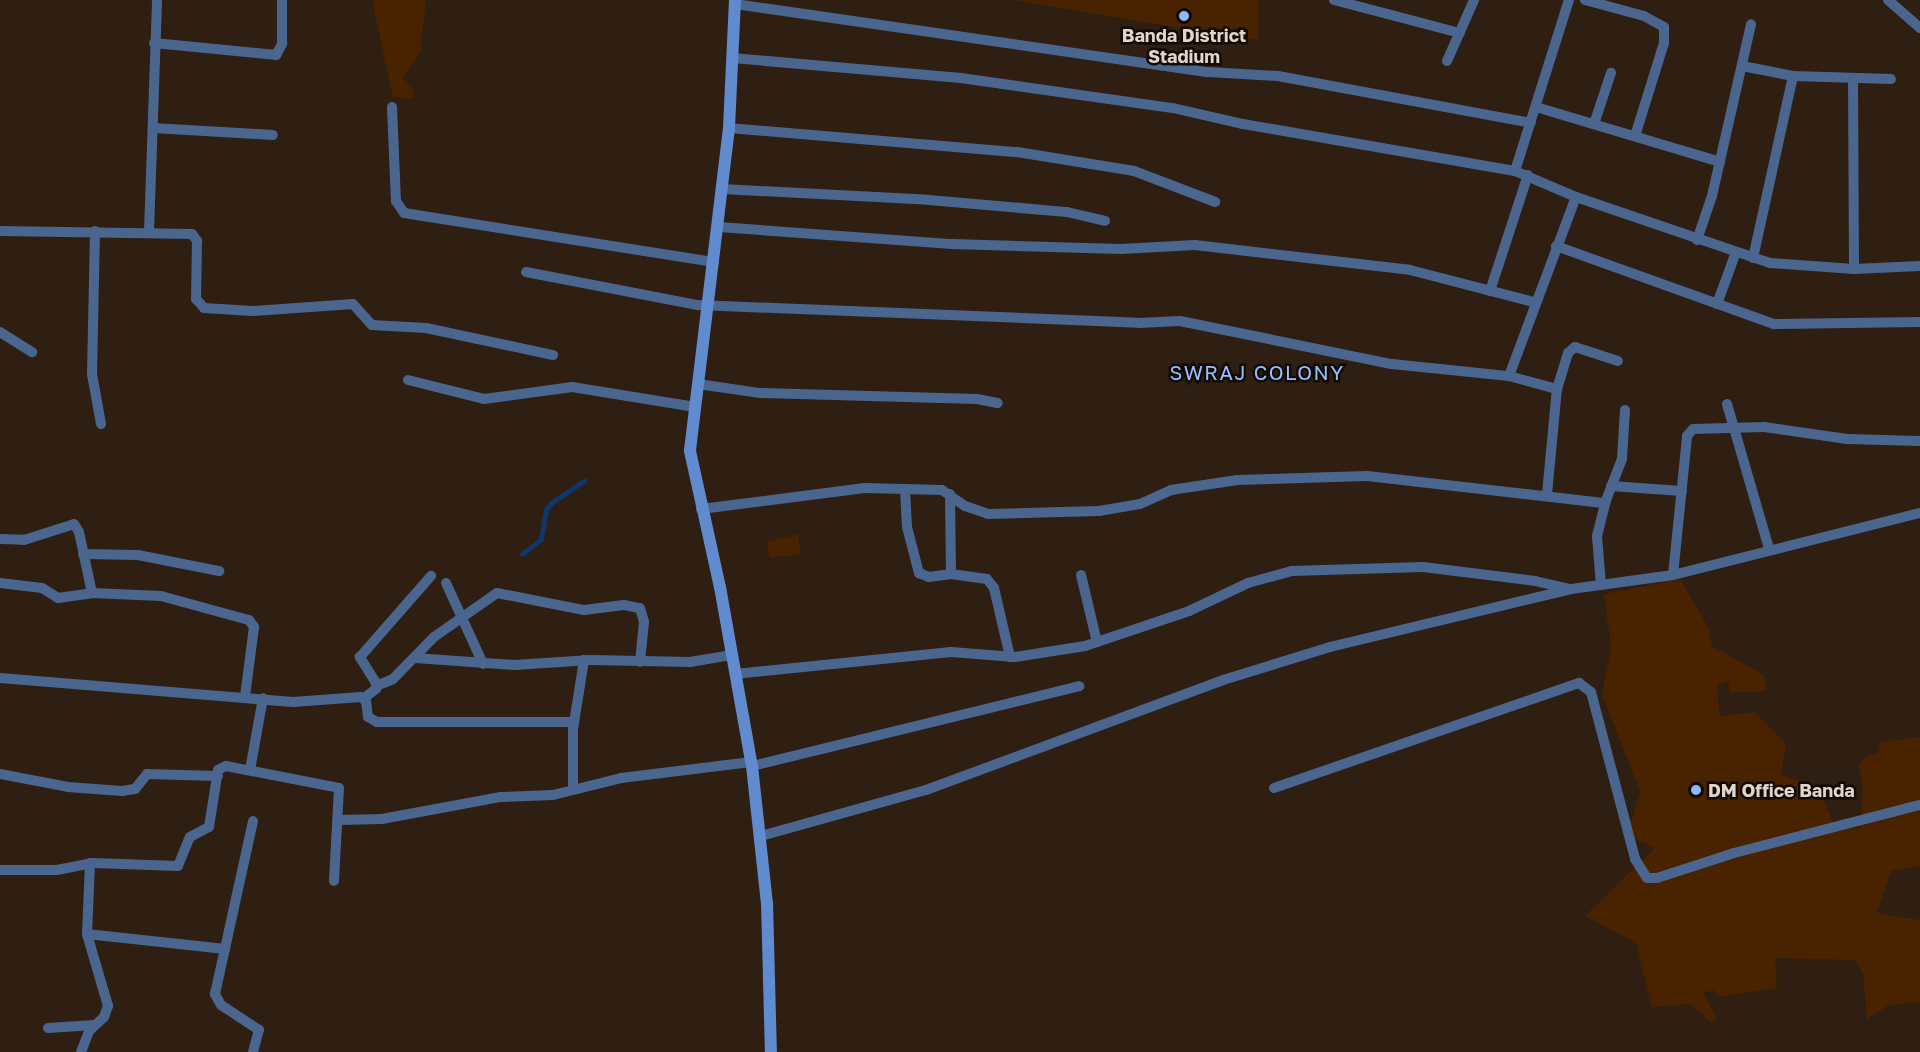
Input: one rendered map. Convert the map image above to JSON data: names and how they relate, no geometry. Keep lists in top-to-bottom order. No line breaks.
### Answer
{"districts":["SWRAJ COLONY"],"places":["Banda District Stadium","DM Office Banda"]}
